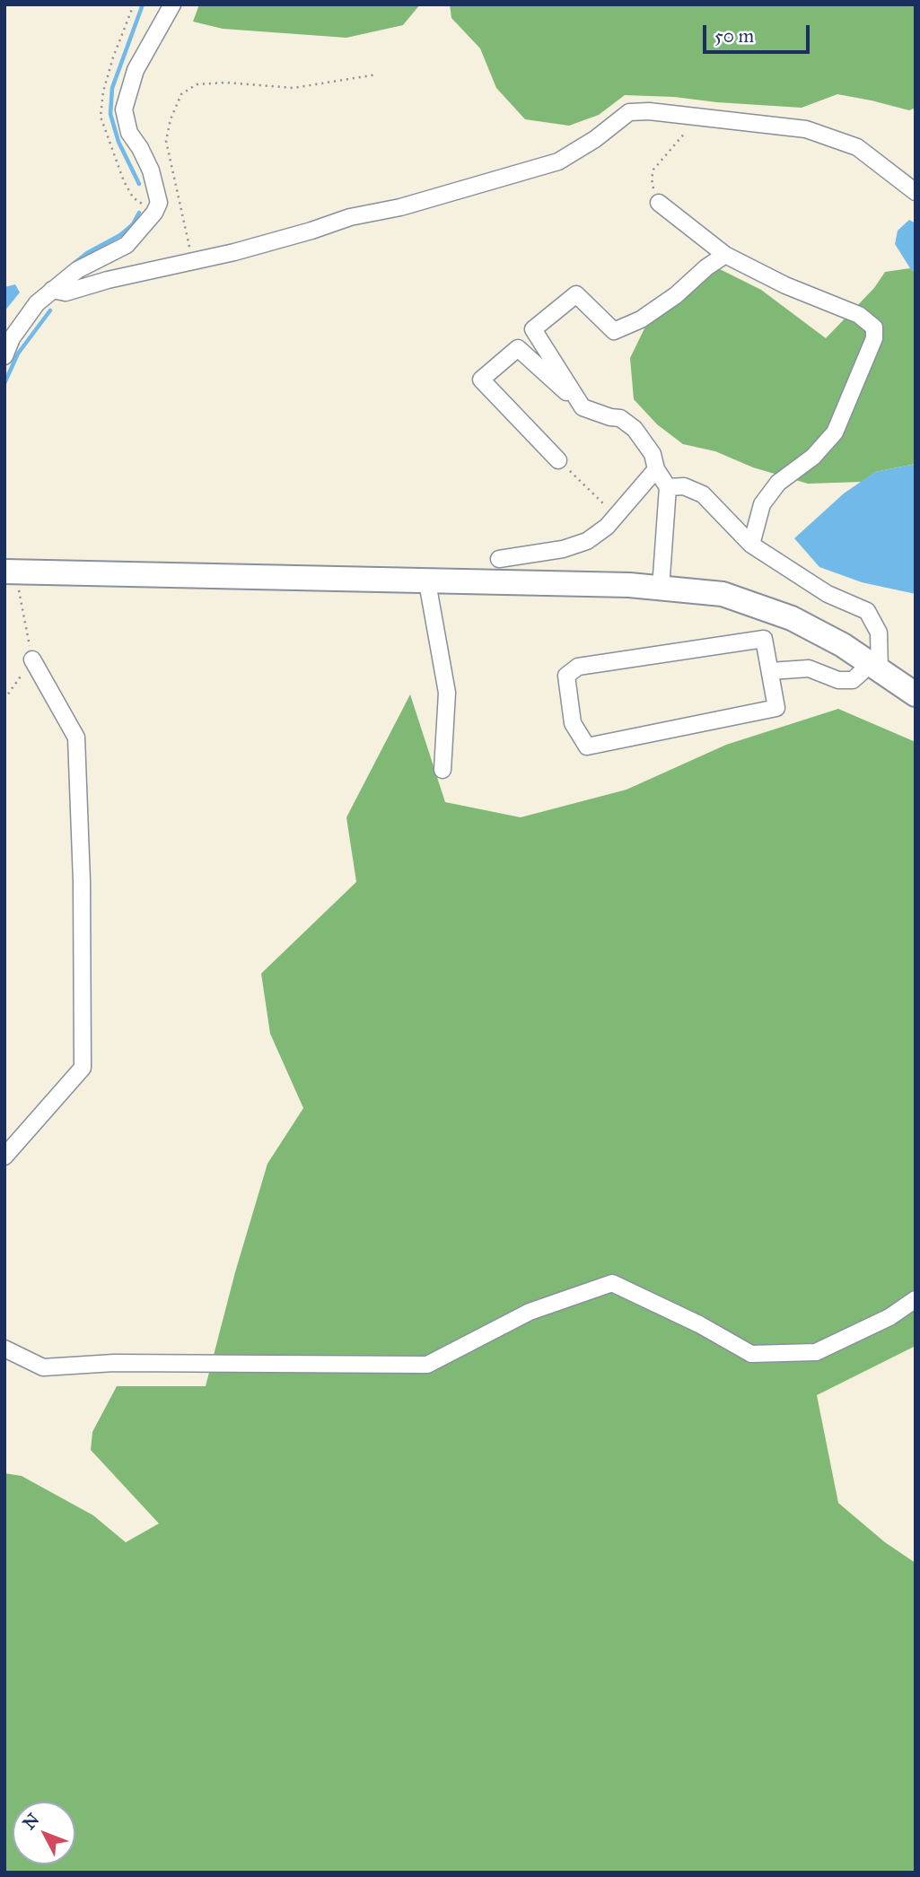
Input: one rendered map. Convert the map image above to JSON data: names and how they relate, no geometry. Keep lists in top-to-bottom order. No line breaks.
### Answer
{"scale_bar":"50 m","north":"top left"}
